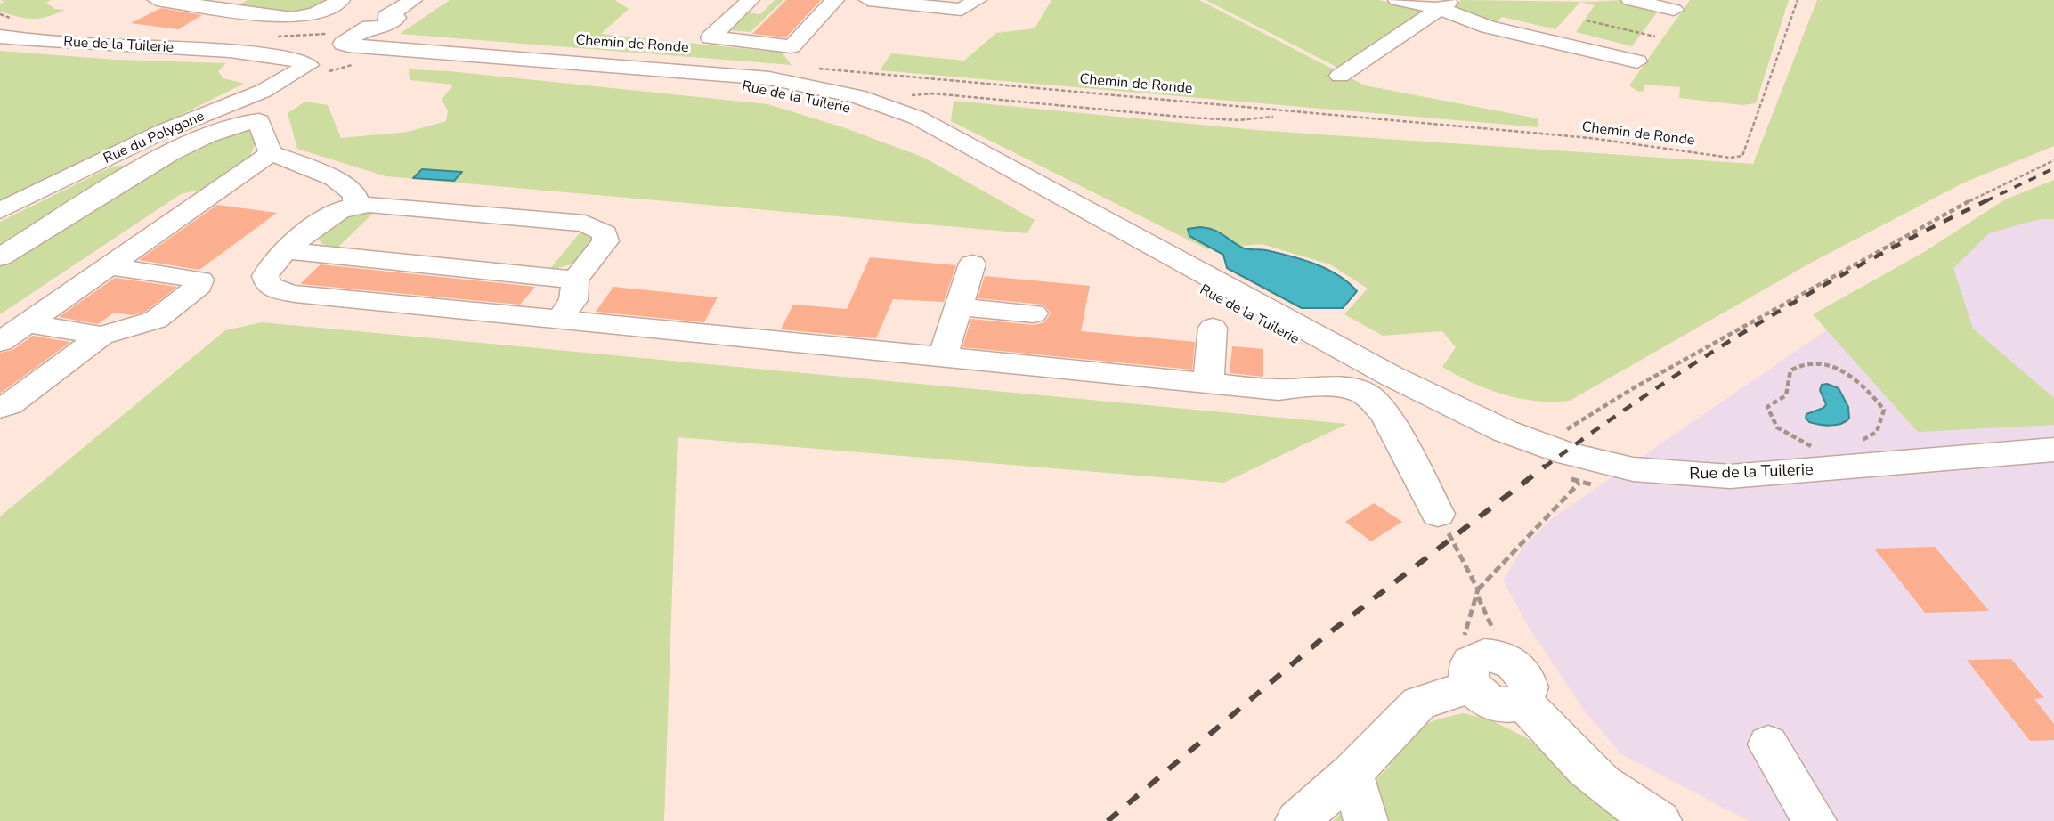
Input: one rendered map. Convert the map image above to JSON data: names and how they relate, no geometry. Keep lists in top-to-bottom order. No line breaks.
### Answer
{"streets":{"street":["Rue de la Tuilerie","Rue du Polygone"],"path":["Chemin de Ronde"]},"crossings":[["Rue de la Tuilerie","Rue du Polygone"]]}
